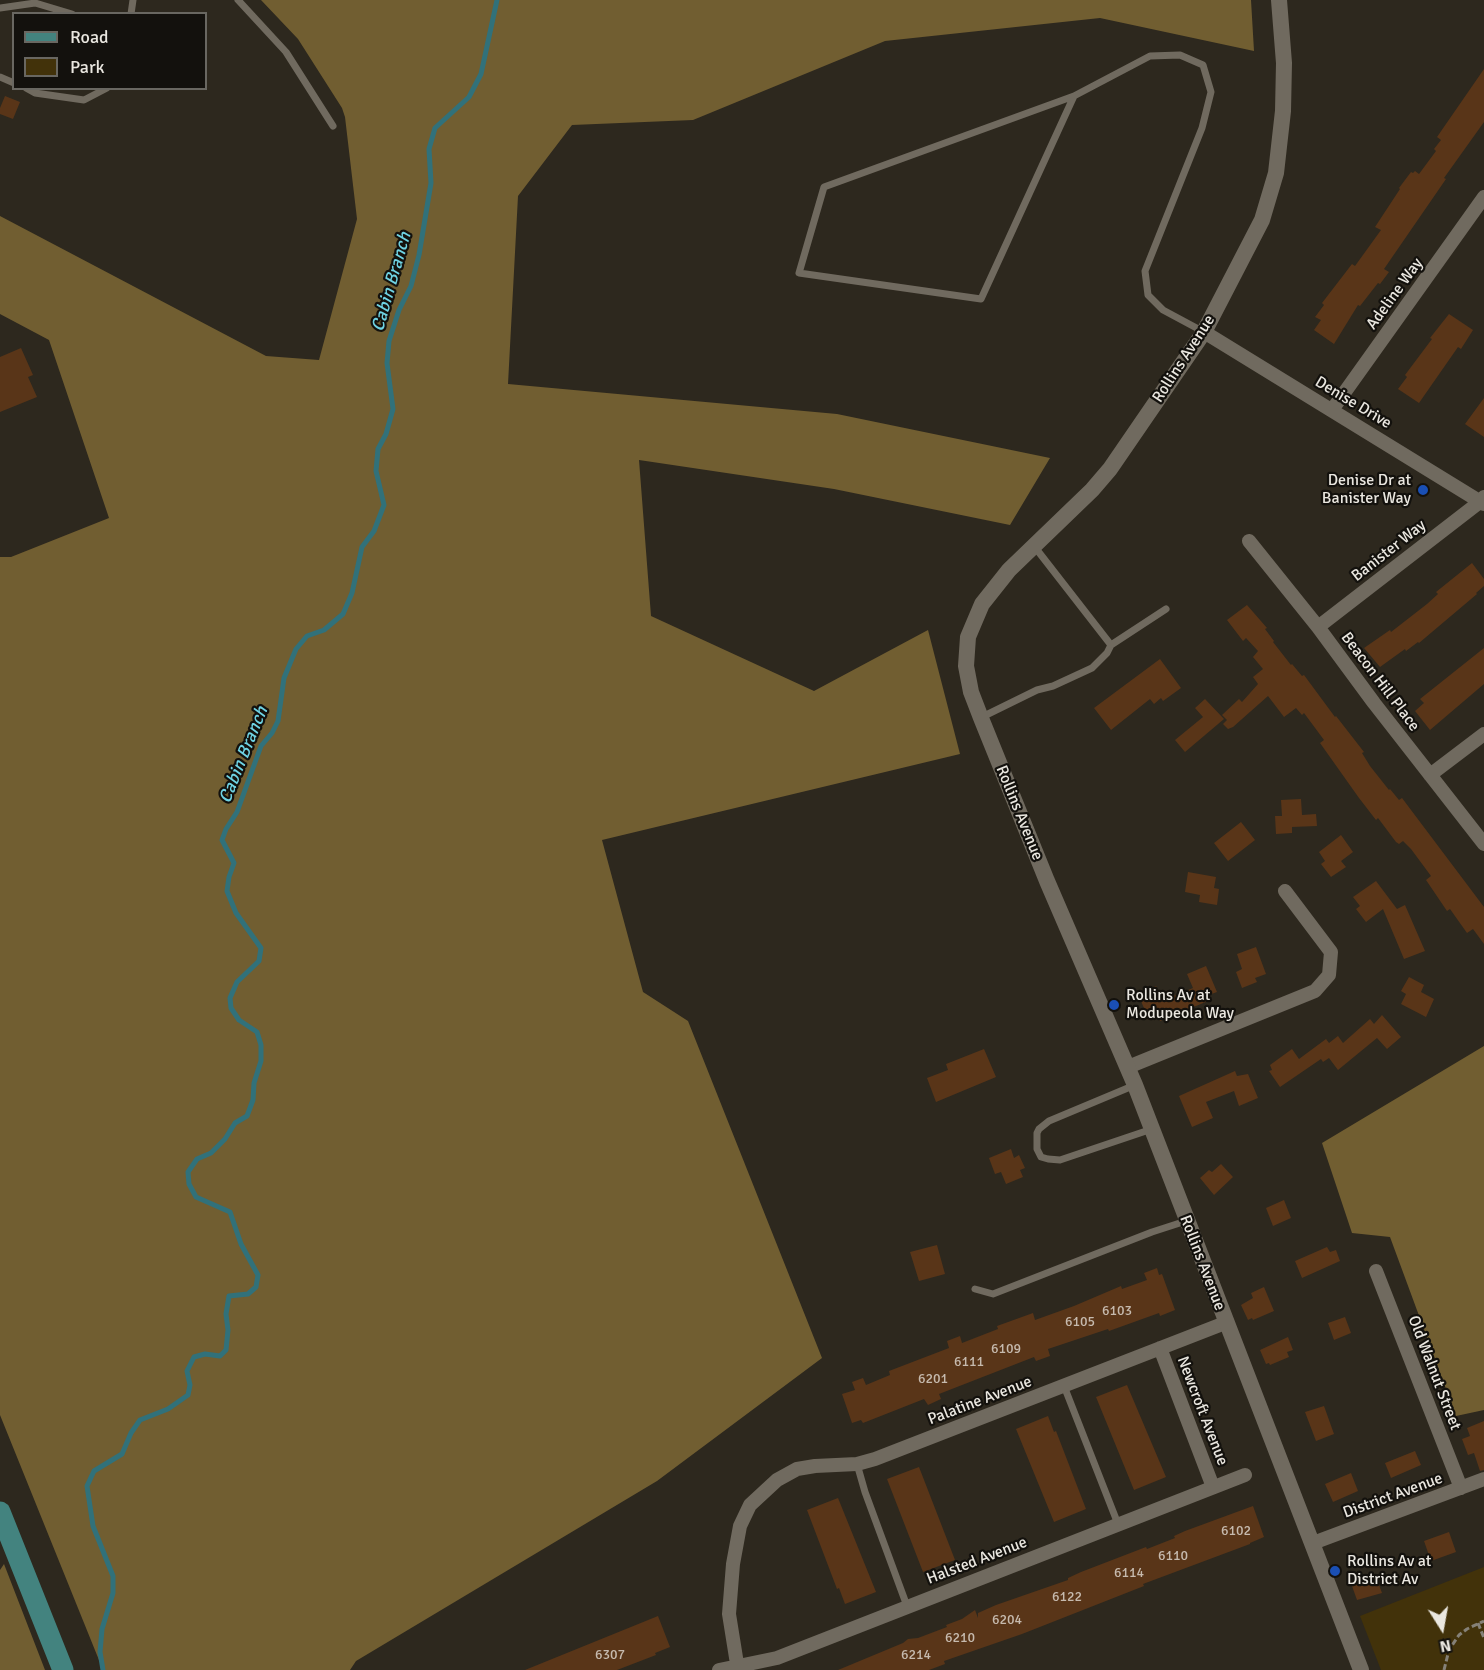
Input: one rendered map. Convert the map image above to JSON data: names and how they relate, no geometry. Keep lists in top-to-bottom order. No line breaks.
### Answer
{"streets":{"street":["Adeline Way","Rollins Avenue","Denise Drive","Banister Way","Beacon Hill Place","Old Walnut Street","Palatine Avenue","Newcroft Avenue","District Avenue","Halsted Avenue"]},"crossings":[["Adeline Way","Denise Drive"],["Rollins Avenue","Denise Drive"],["Rollins Avenue","Palatine Avenue"],["Rollins Avenue","District Avenue"],["Denise Drive","Banister Way"],["Banister Way","Beacon Hill Place"],["Old Walnut Street","District Avenue"],["Palatine Avenue","Newcroft Avenue"],["Palatine Avenue","Halsted Avenue"],["Newcroft Avenue","Halsted Avenue"]],"water":["Cabin Branch"],"places":["Denise Dr at Banister Way","Rollins Av at Modupeola Way","Rollins Av at District Av"],"house_numbers":["6103","6105","6109","6111","6201","6102","6110","6114","6122","6204","6210","6307","6214"],"legend":["Road","Park"],"north":"bottom"}
